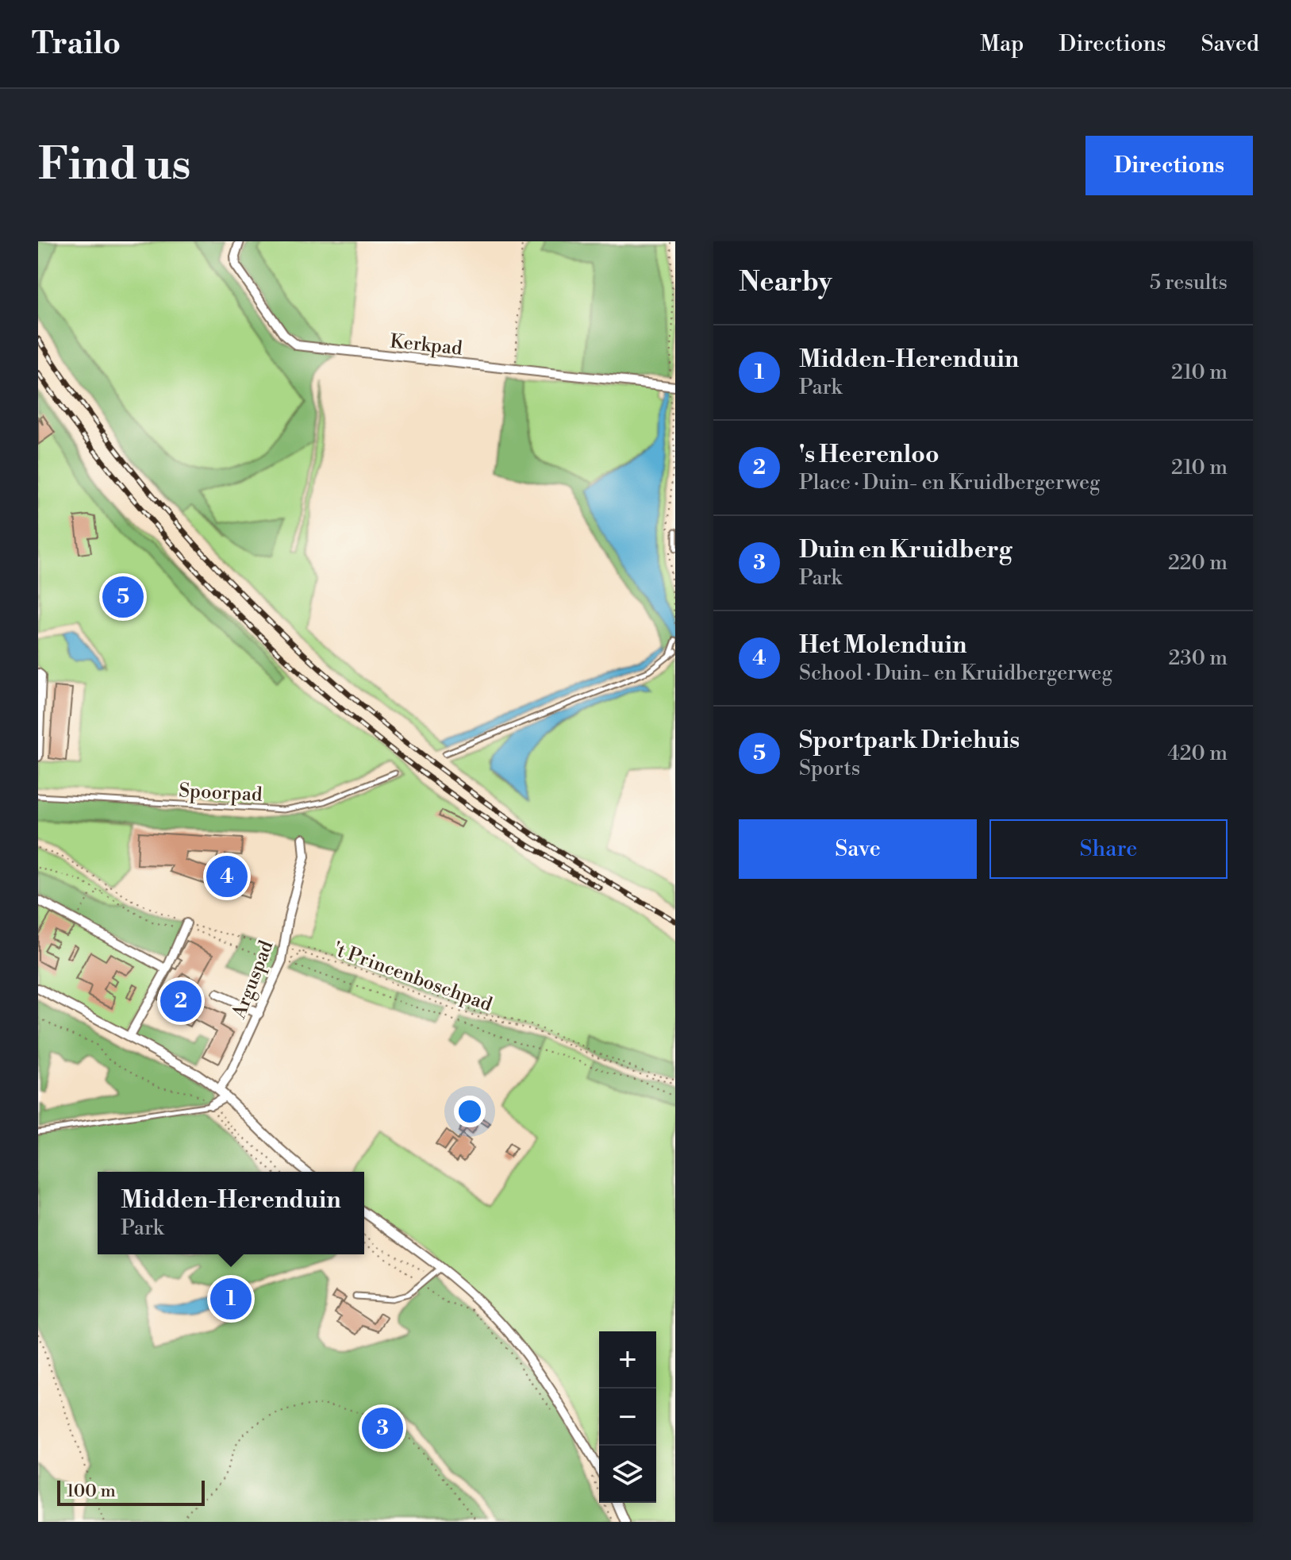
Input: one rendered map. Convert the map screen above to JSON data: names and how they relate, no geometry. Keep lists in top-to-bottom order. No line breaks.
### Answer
{"streets":{"street":["Kerkpad","Arguspad"],"lane":["Spoorpad"],"path":["'t Princenboschpad"]},"crossings":[["'t Princenboschpad","Arguspad"]],"scale_bar":"100 m","page":{"header":"Trailo","nav":["Map","Directions","Saved"],"buttons":["Directions",["Save","Share"]],"title":"Find us","heading":["Nearby","5 results"],"list":[{"mark":"1","name":"Midden-Herenduin","note":"Park","value":"210 m"},{"mark":"2","name":"'s Heerenloo","note":"Place · Duin- en Kruidbergerweg","value":"210 m"},{"mark":"3","name":"Duin en Kruidberg","note":"Park","value":"220 m"},{"mark":"4","name":"Het Molenduin","note":"School · Duin- en Kruidbergerweg","value":"230 m"},{"mark":"5","name":"Sportpark Driehuis","note":"Sports","value":"420 m"}],"pins":["5","4","2","1","3"],"popup":["Midden-Herenduin","Park"],"map_buttons":["+","−"],"scale":"100 m"}}
